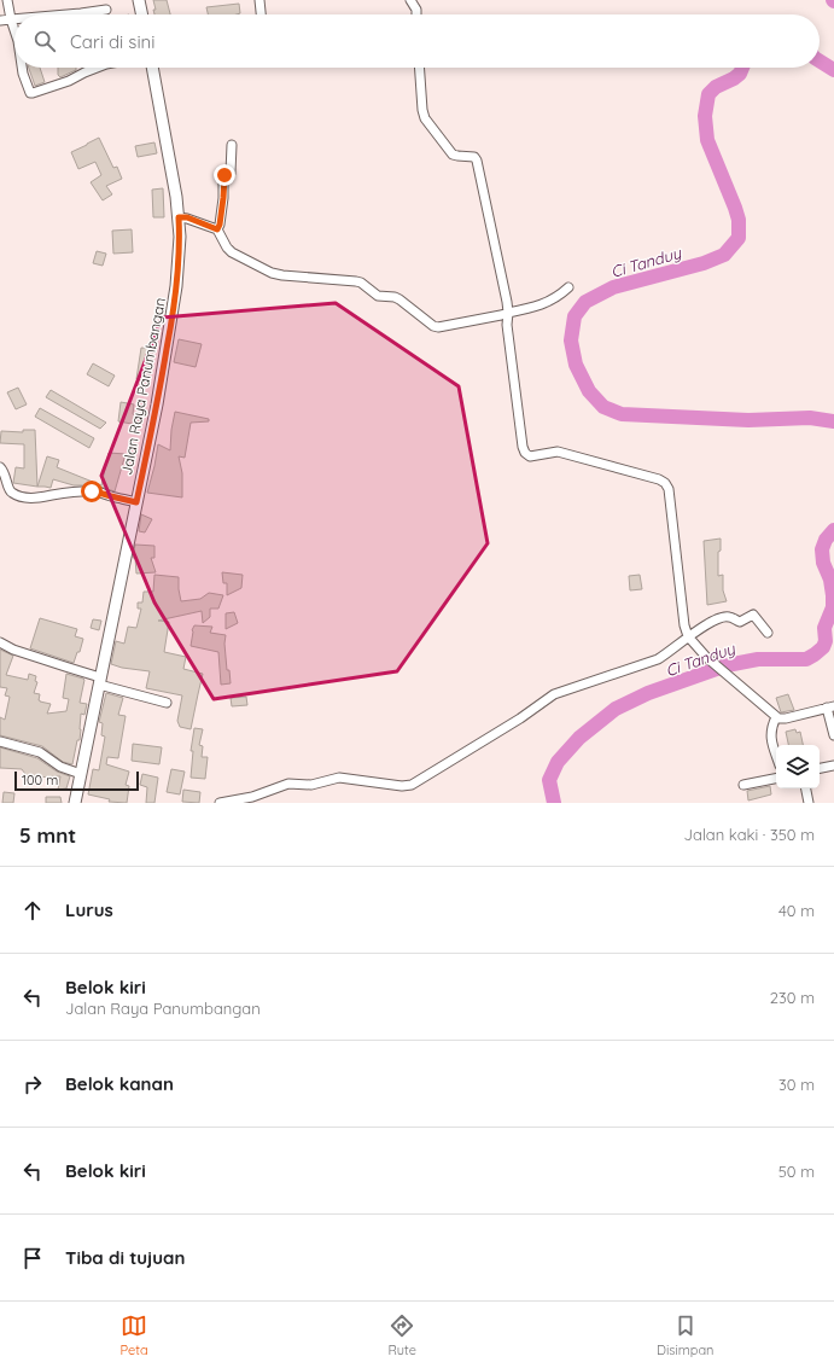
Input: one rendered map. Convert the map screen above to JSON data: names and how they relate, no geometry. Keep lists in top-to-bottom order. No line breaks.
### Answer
{"streets":{"main road":["Jalan Raya Panumbangan"]},"water":["Ci Tanduy"],"scale_bar":"100 m","page":{"search":"Cari di sini","scale":"100 m","heading":["5 mnt","Jalan kaki · 350 m"],"list":[["Lurus","40 m"],["Belok kiri","Jalan Raya Panumbangan","230 m"],["Belok kanan","30 m"],["Belok kiri","50 m"],"Tiba di tujuan"],"nav":["Peta","Rute","Disimpan"]}}
